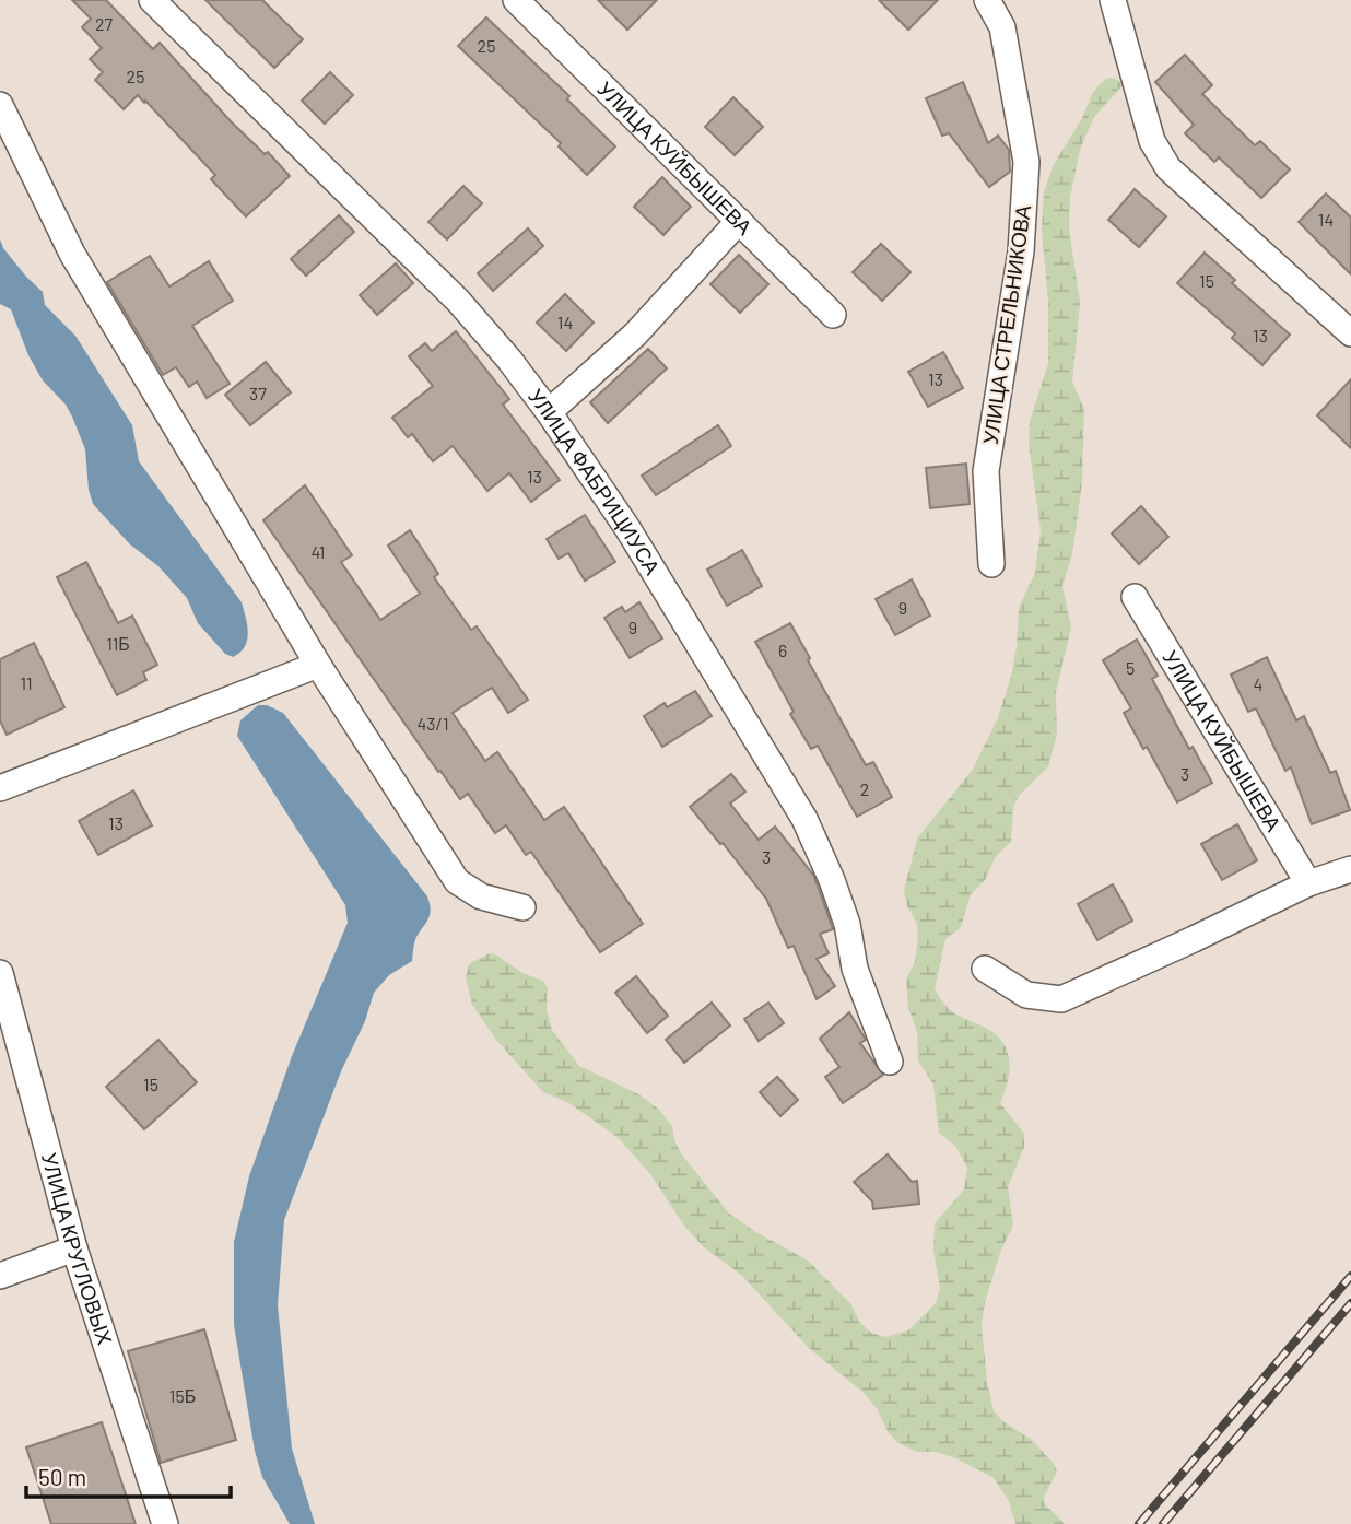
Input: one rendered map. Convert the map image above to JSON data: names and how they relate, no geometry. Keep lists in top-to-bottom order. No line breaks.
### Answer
{"streets":{"street":["УЛИЦА КУЙБЫШЕВА","УЛИЦА СТРЕЛЬНИКОВА","УЛИЦА ФАБРИЦИУСА","УЛИЦА КРУГЛОВЫХ"]},"house_numbers":["27","25","25","14","15","14","13","13","37","13","41","9","9","11Б","6","5","11","4","43/1","3","2","13","3","15","15Б"],"scale_bar":"50 m"}
